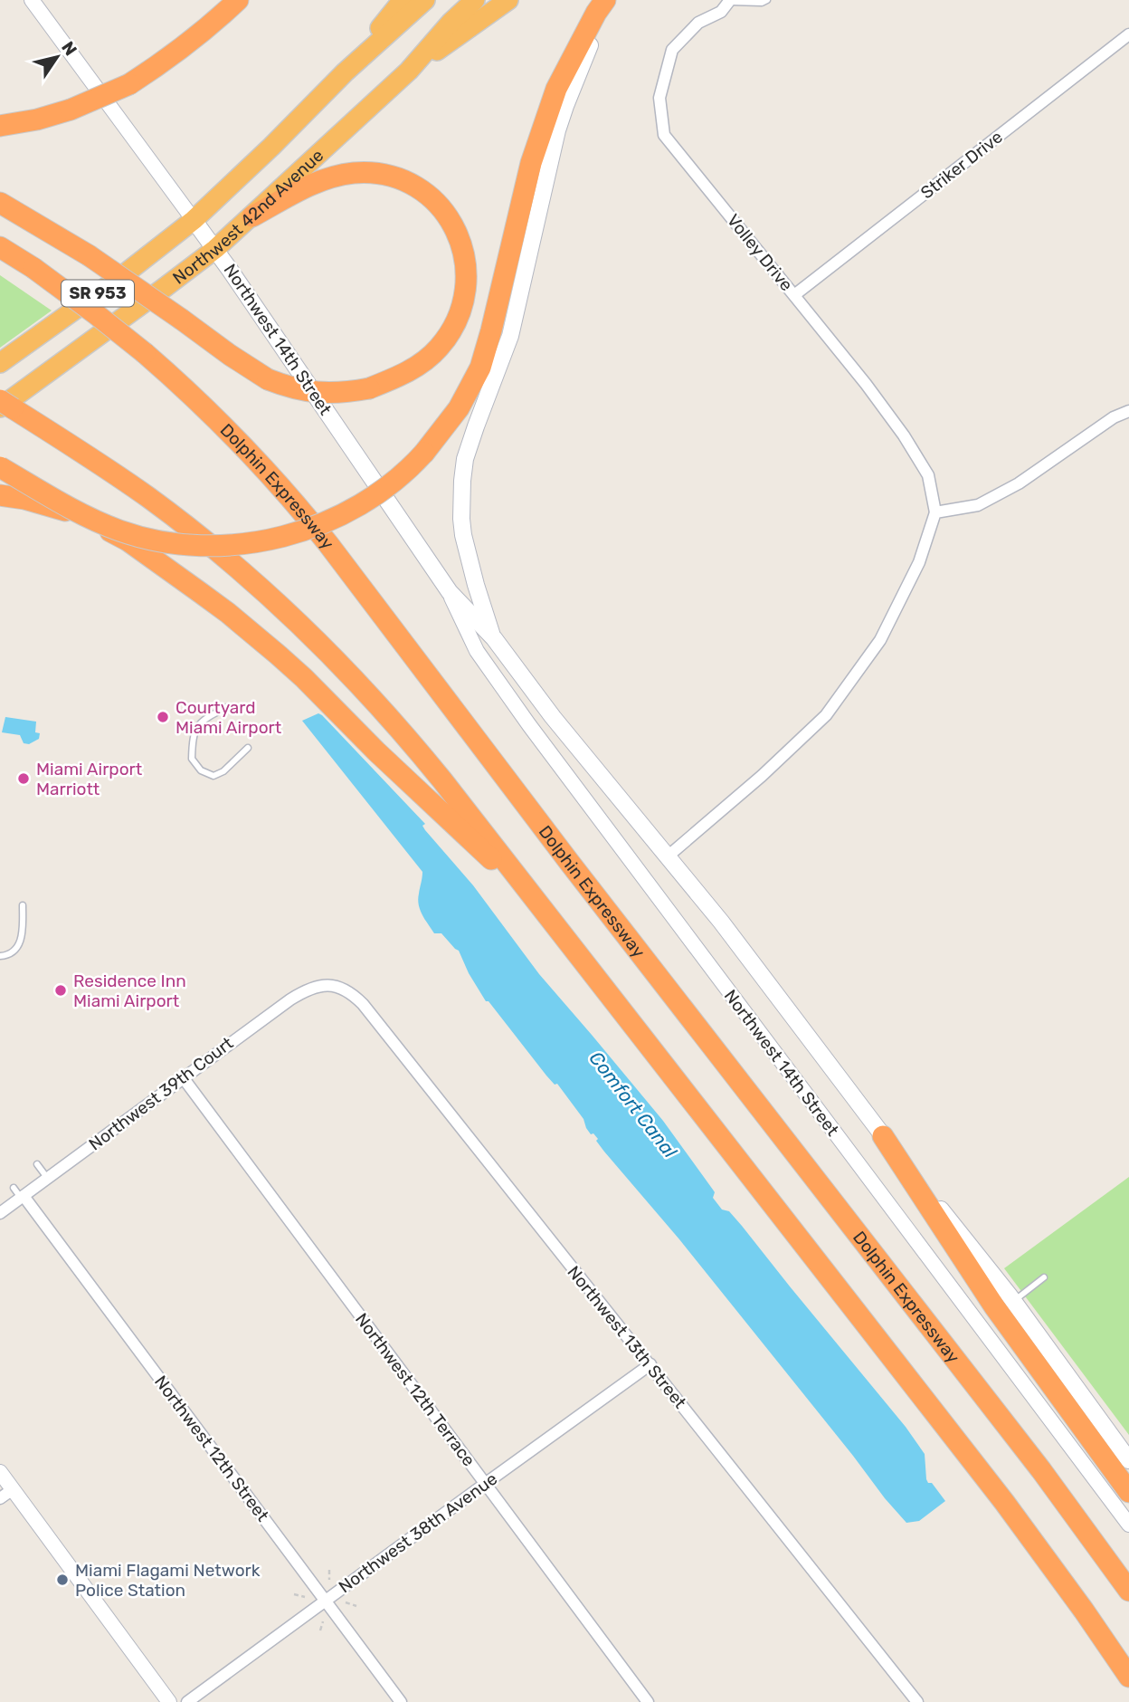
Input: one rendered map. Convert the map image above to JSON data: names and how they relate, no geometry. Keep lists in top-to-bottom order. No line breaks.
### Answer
{"streets":{"highway":["Northwest 42nd Avenue","SR 953","Dolphin Expressway"],"main road":["Northwest 14th Street"],"street":["Striker Drive","Volley Drive","Northwest 39th Court","Northwest 13th Street","Northwest 12th Terrace","Northwest 12th Street","Northwest 38th Avenue"]},"crossings":[["Striker Drive","Volley Drive"],["Northwest 42nd Avenue","Northwest 14th Street"],["Northwest 39th Court","Northwest 13th Street"],["Northwest 39th Court","Northwest 12th Terrace"],["Northwest 39th Court","Northwest 12th Street"],["Northwest 13th Street","Northwest 38th Avenue"],["Northwest 12th Terrace","Northwest 38th Avenue"],["Northwest 12th Street","Northwest 38th Avenue"]],"water":["Comfort Canal"],"places":["Courtyard Miami Airport","Miami Airport Marriott","Residence Inn Miami Airport","Miami Flagami Network Police Station"],"north":"top right"}
